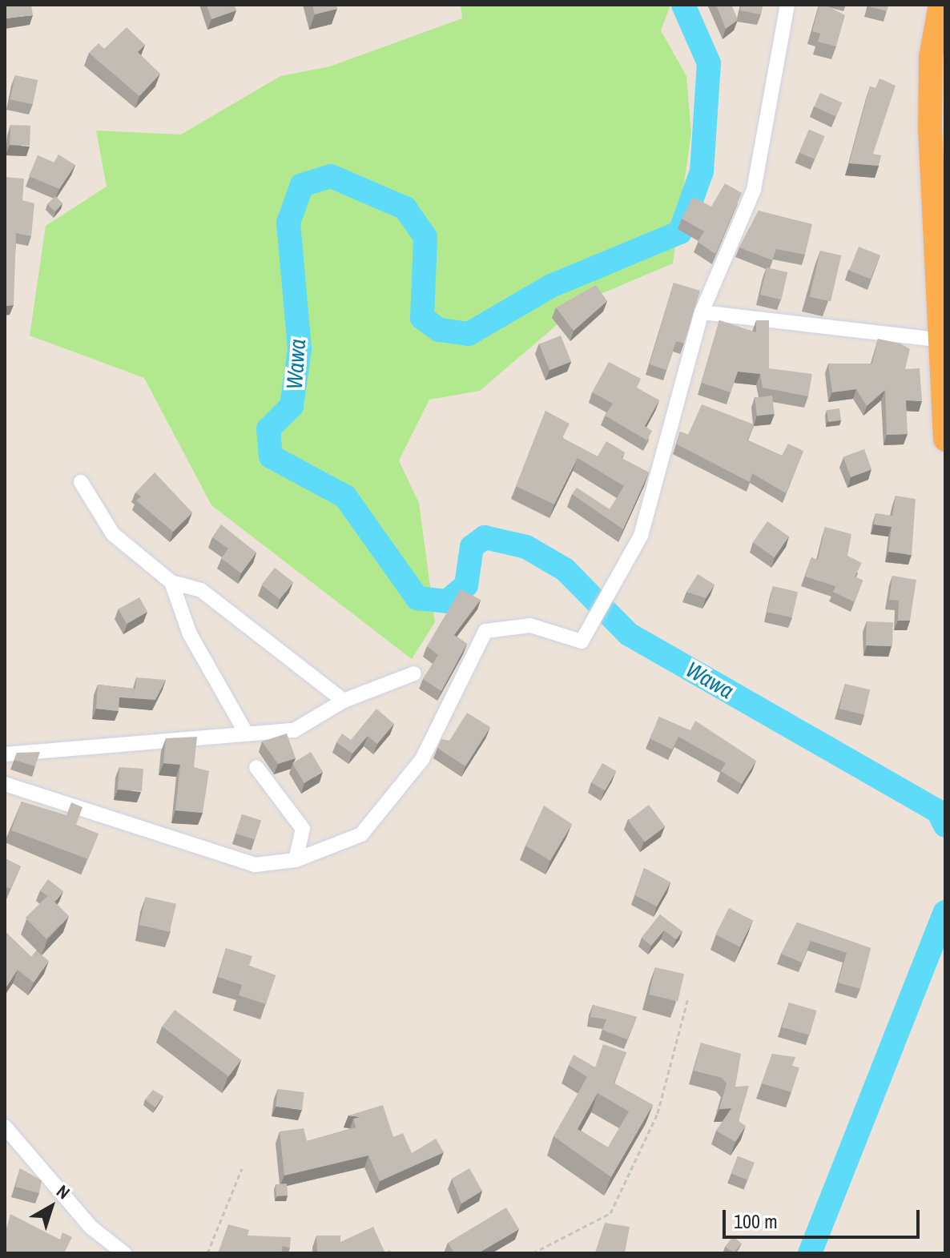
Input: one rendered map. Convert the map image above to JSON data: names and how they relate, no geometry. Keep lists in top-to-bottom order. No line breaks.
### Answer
{"water":["Wawa"],"scale_bar":"100 m","north":"top right"}
